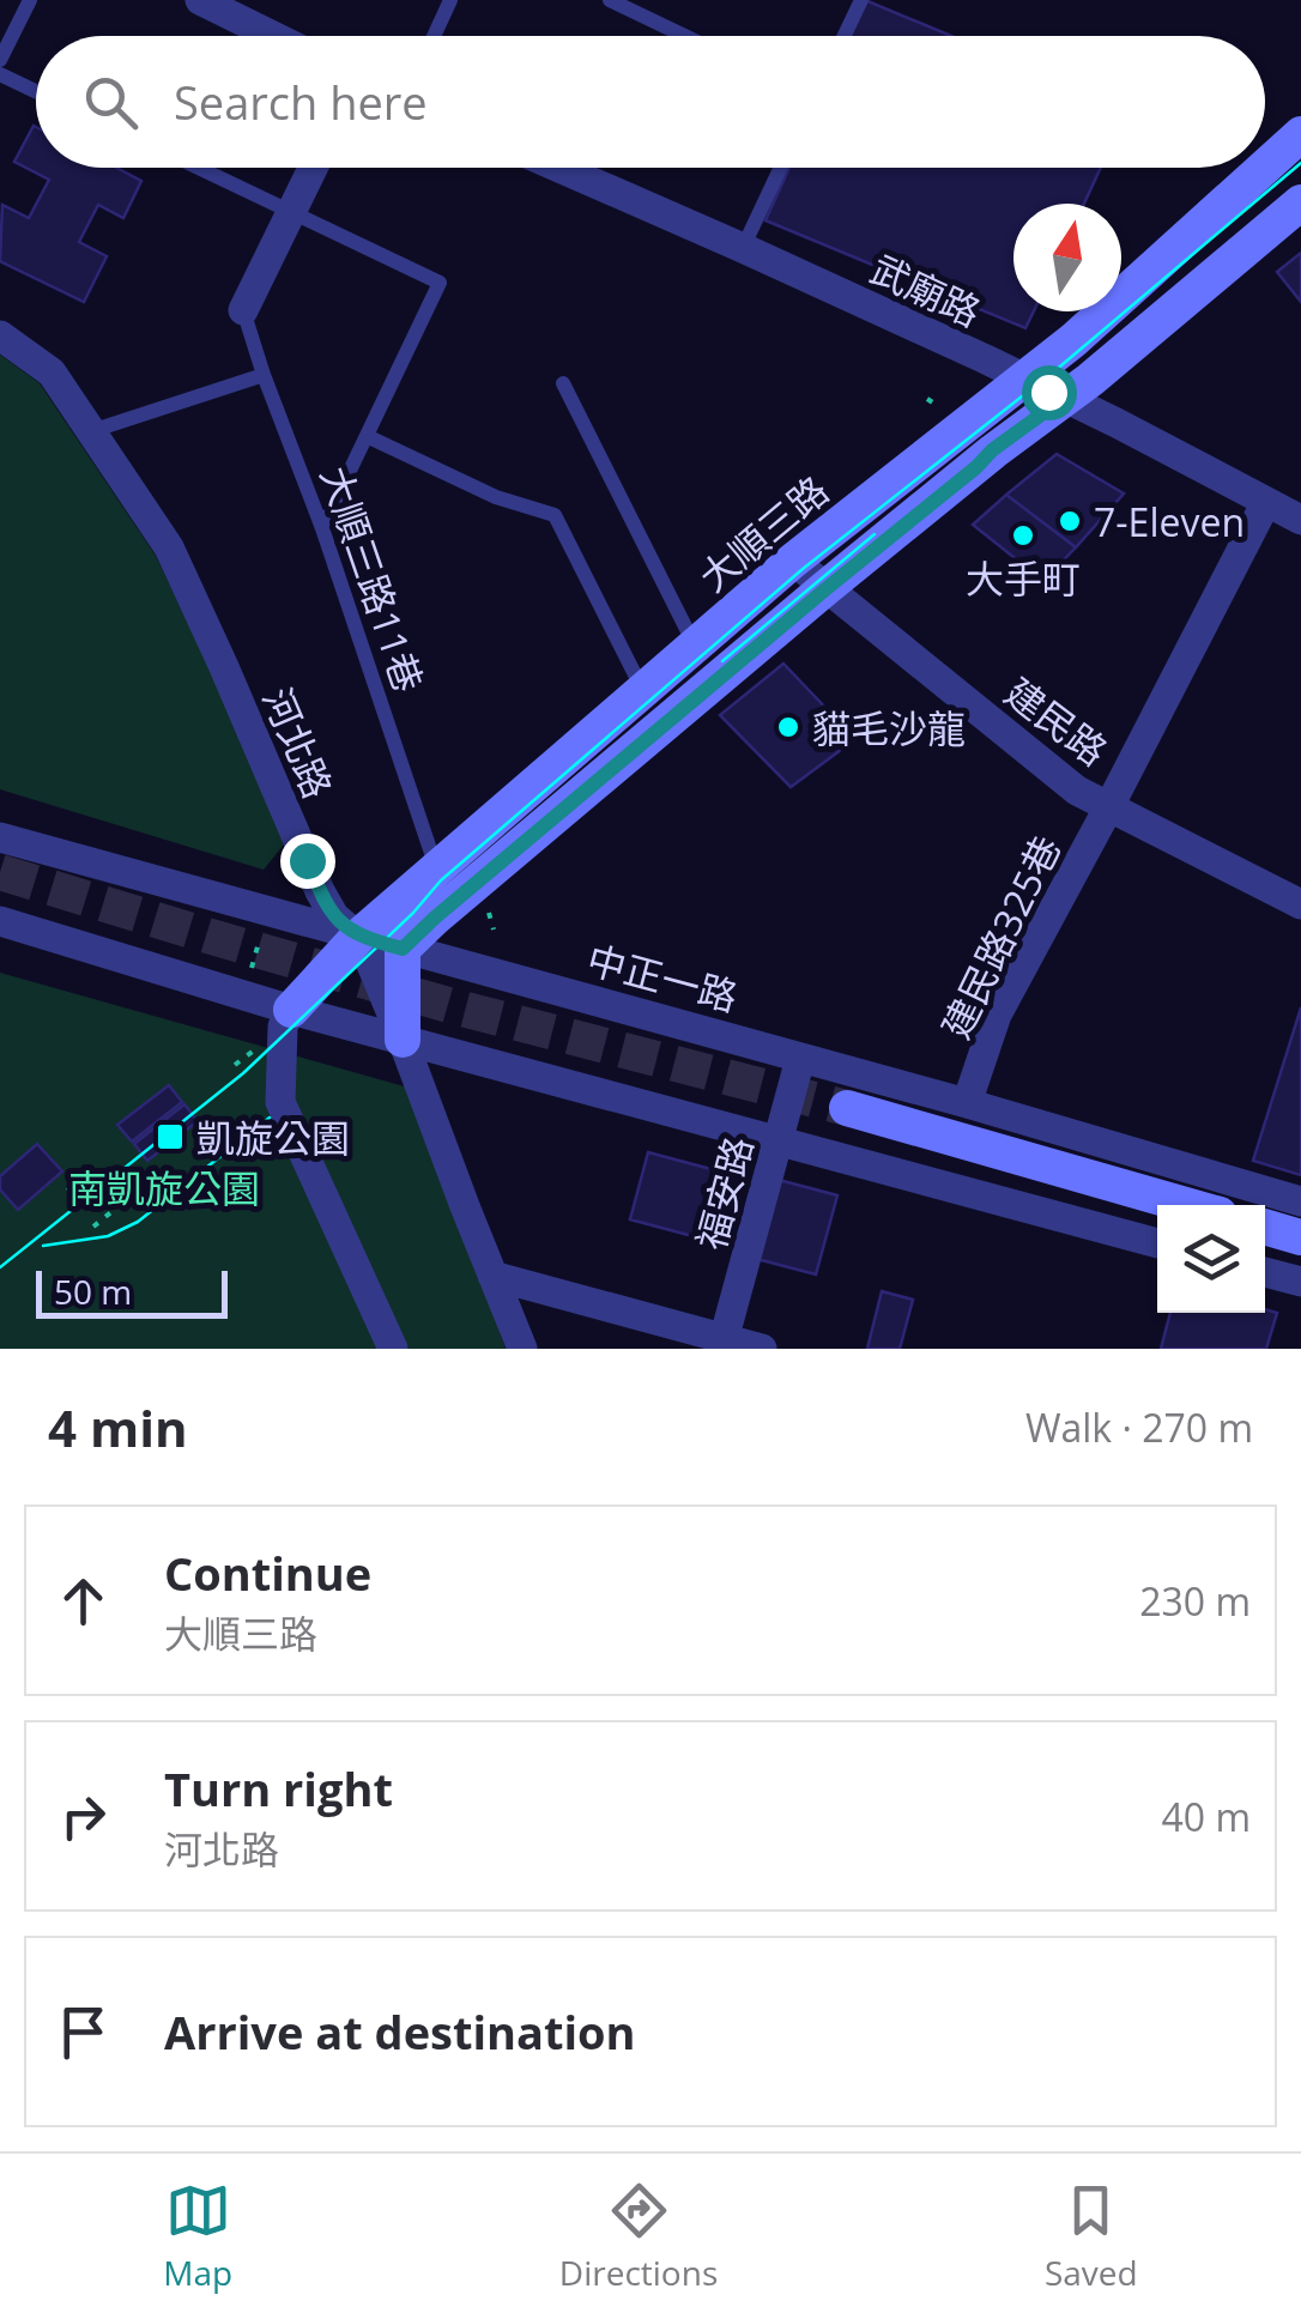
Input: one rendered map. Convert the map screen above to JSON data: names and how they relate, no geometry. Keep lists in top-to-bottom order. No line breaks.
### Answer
{"streets":{"street":["武廟路","大順三路","建民路","河北路","建民路325巷","中正一路","福安路"],"lane":["大順三路11巷"]},"crossings":[["武廟路","大順三路"],["武廟路","建民路325巷"],["大順三路","大順三路11巷"],["大順三路","建民路"],["大順三路","河北路"],["大順三路","中正一路"],["建民路","建民路325巷"],["河北路","中正一路"],["建民路325巷","中正一路"],["中正一路","福安路"]],"parks":["南凱旋公園"],"places":{"other":["7-Eleven","大手町","貓毛沙龍"],"transit":["凱旋公園"]},"scale_bar":"50 m","north":"top","page":{"search":"Search here","scale":"50 m","heading":["4 min","Walk · 270 m"],"list":[["Continue","大順三路","230 m"],["Turn right","河北路","40 m"],"Arrive at destination"],"nav":["Map","Directions","Saved"]}}
